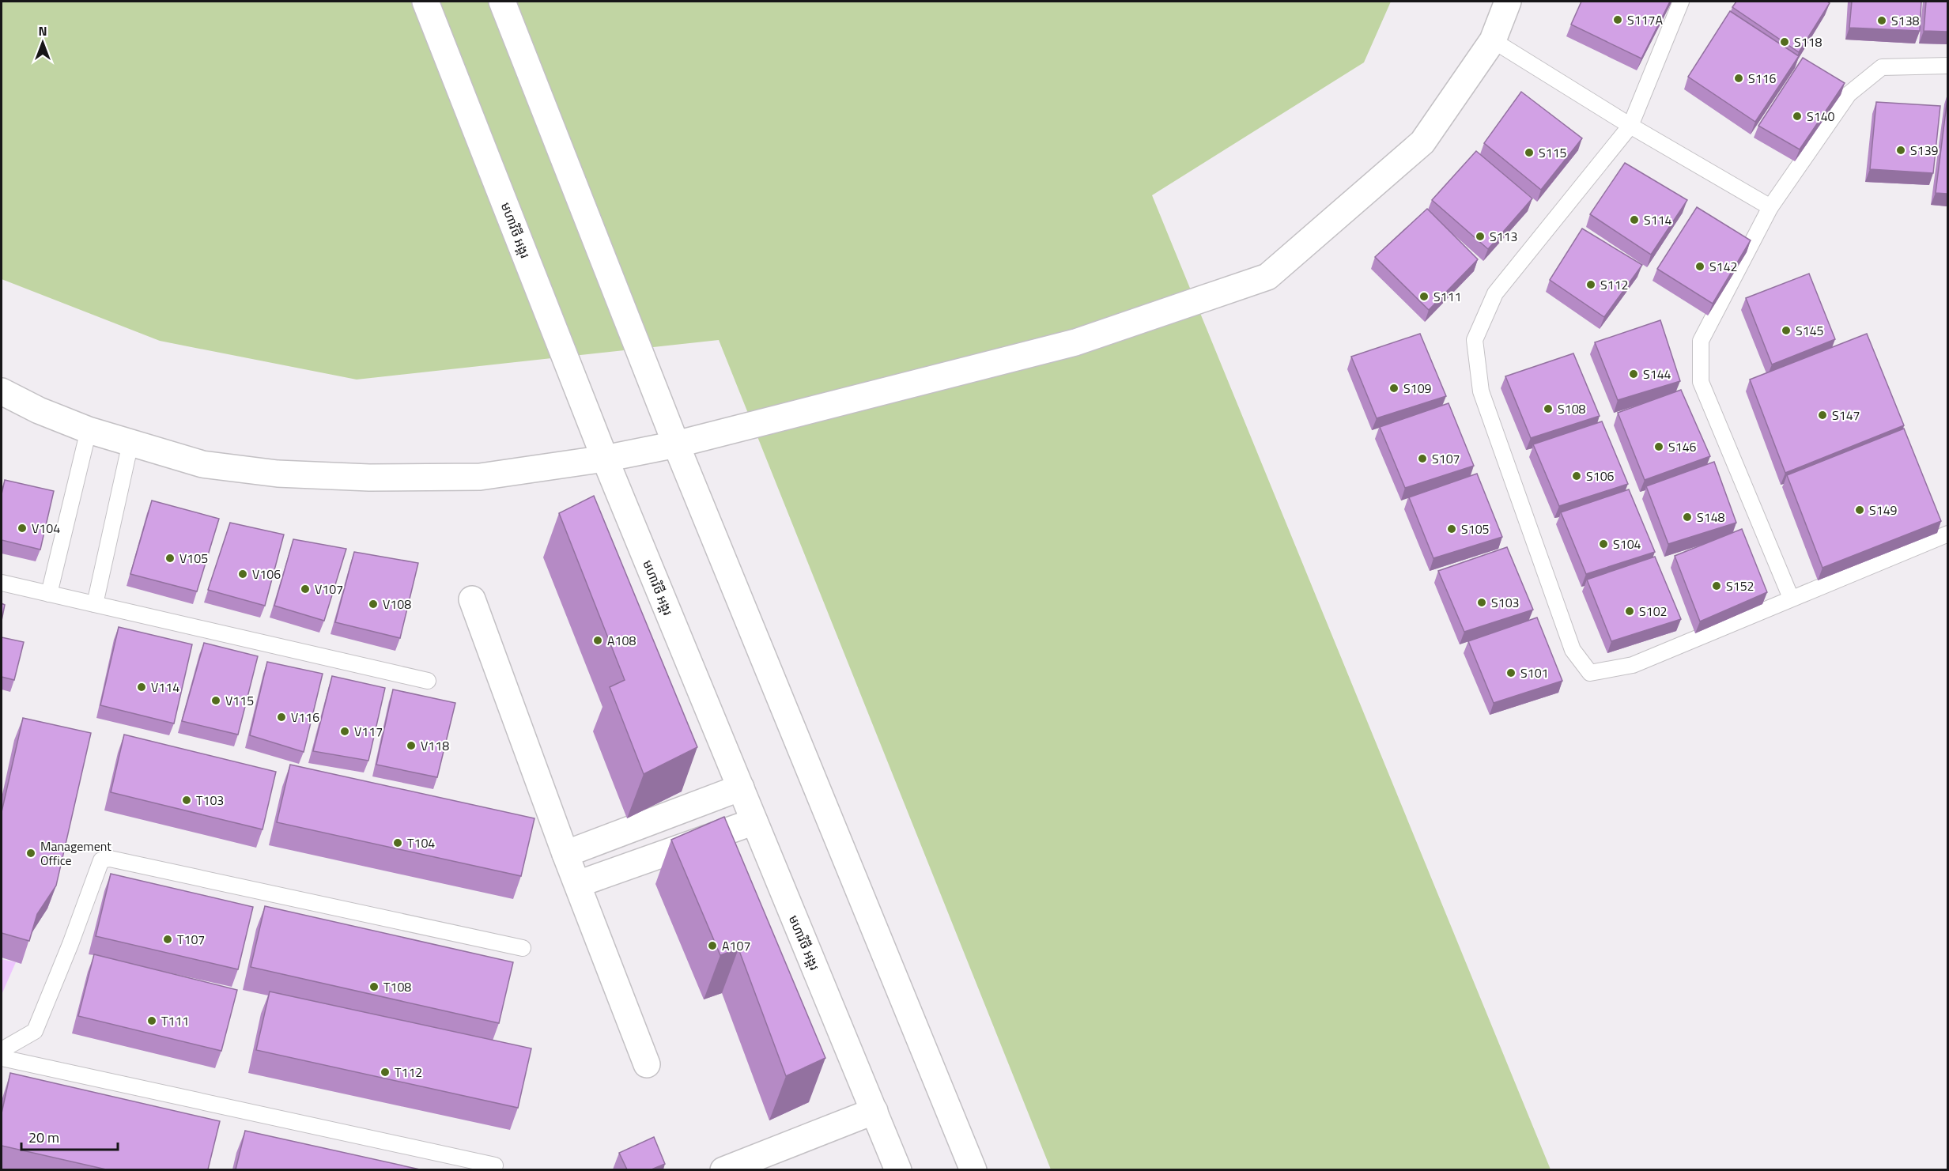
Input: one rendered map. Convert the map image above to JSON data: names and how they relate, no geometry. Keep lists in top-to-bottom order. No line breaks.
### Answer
{"streets":{"street":["មហាវិថី អង្គរ"]},"places":["S117A","S138","S118","S116","S140","S139","S115","S114","S113","S142","S112","S111","S145","S144","S109","S108","S147","S146","S107","S106","S149","S148","V104","S105","S104","V105","V106","S152","V107","S103","V108","S102","A108","S101","V114","V115","V116","V117","V118","T103","T104","Management Office","T107","A107","T108","T111","T112"],"scale_bar":"20 m","north":"top"}
